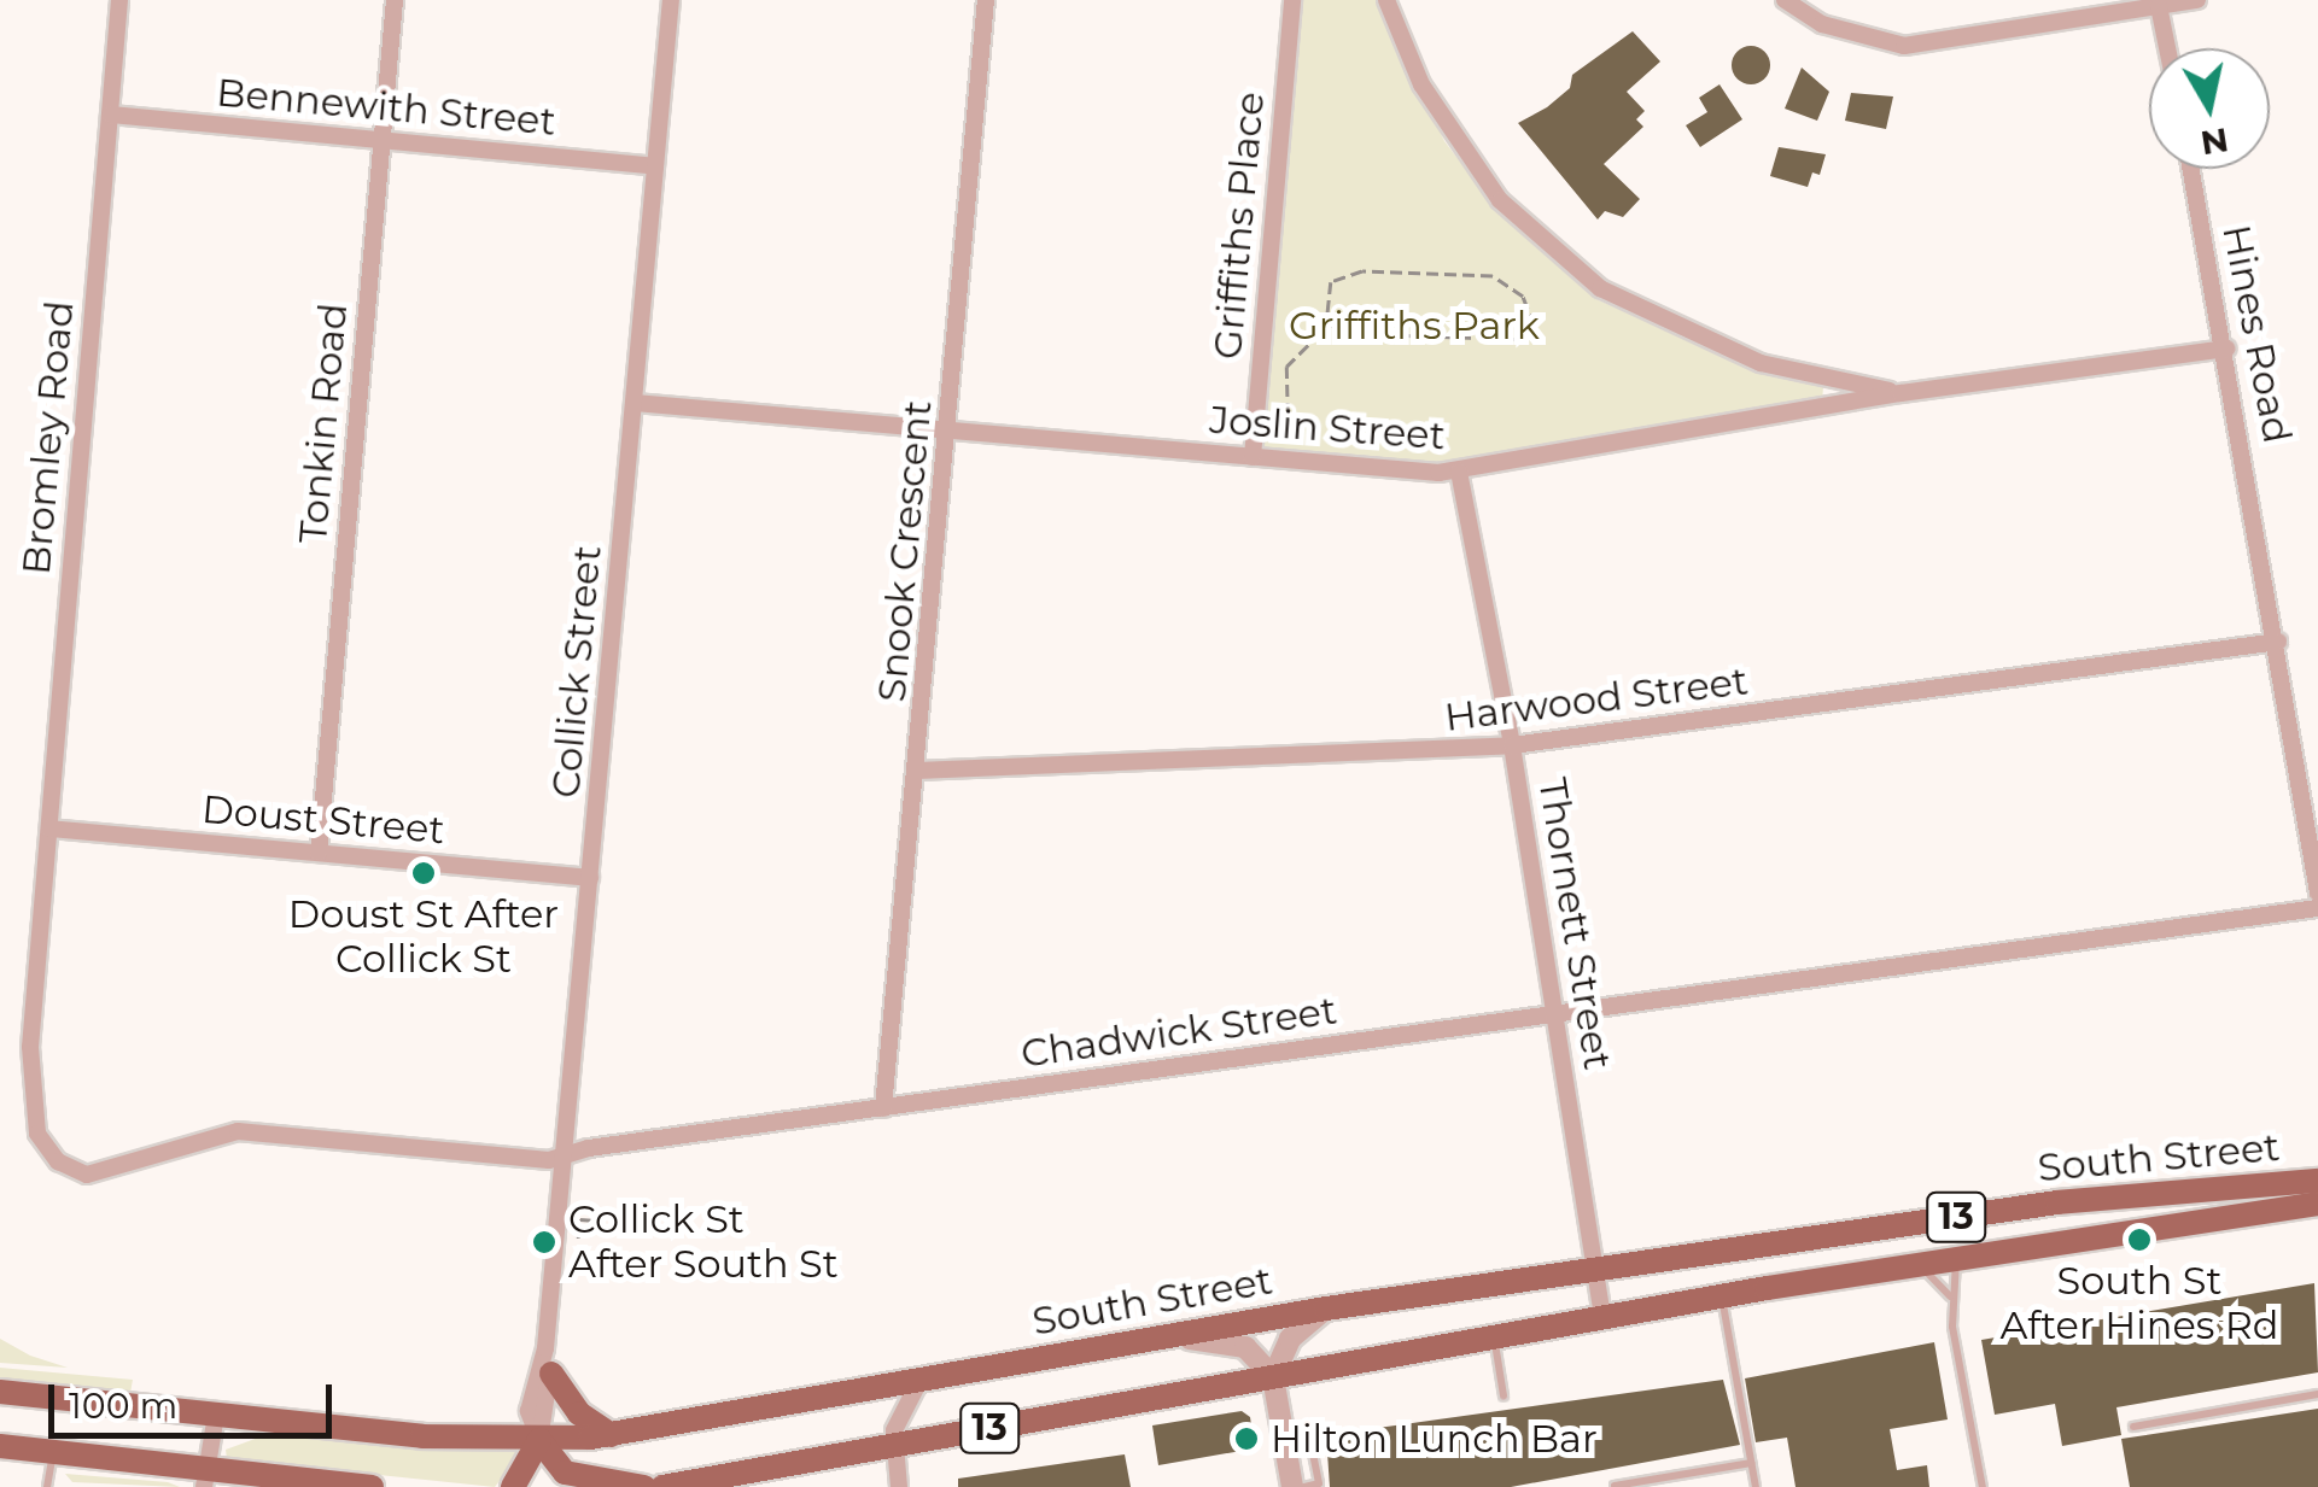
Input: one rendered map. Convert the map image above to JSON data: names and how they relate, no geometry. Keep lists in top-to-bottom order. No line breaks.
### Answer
{"streets":{"main road":["South Street","13"],"street":["Bennewith Street","Griffiths Place","Hines Road","Tonkin Road","Joslin Street","Bromley Road","Snook Crescent","Collick Street","Harwood Street","Doust Street","Thornett Street","Chadwick Street"]},"crossings":[["Bennewith Street","Tonkin Road"],["Bennewith Street","Bromley Road"],["Bennewith Street","Collick Street"],["Griffiths Place","Joslin Street"],["Hines Road","Joslin Street"],["Hines Road","Harwood Street"],["Tonkin Road","Doust Street"],["Joslin Street","Snook Crescent"],["Joslin Street","Collick Street"],["Joslin Street","Thornett Street"],["Bromley Road","Doust Street"],["Bromley Road","Chadwick Street"],["Snook Crescent","Harwood Street"],["Snook Crescent","Chadwick Street"],["Collick Street","Doust Street"],["Collick Street","Chadwick Street"],["Collick Street","South Street"],["Harwood Street","Thornett Street"],["Thornett Street","Chadwick Street"],["Thornett Street","South Street"]],"parks":["Griffiths Park"],"places":["Doust St After Collick St","South St After Hines Rd","Collick St After South St","Hilton Lunch Bar"],"scale_bar":"100 m","north":"bottom"}
